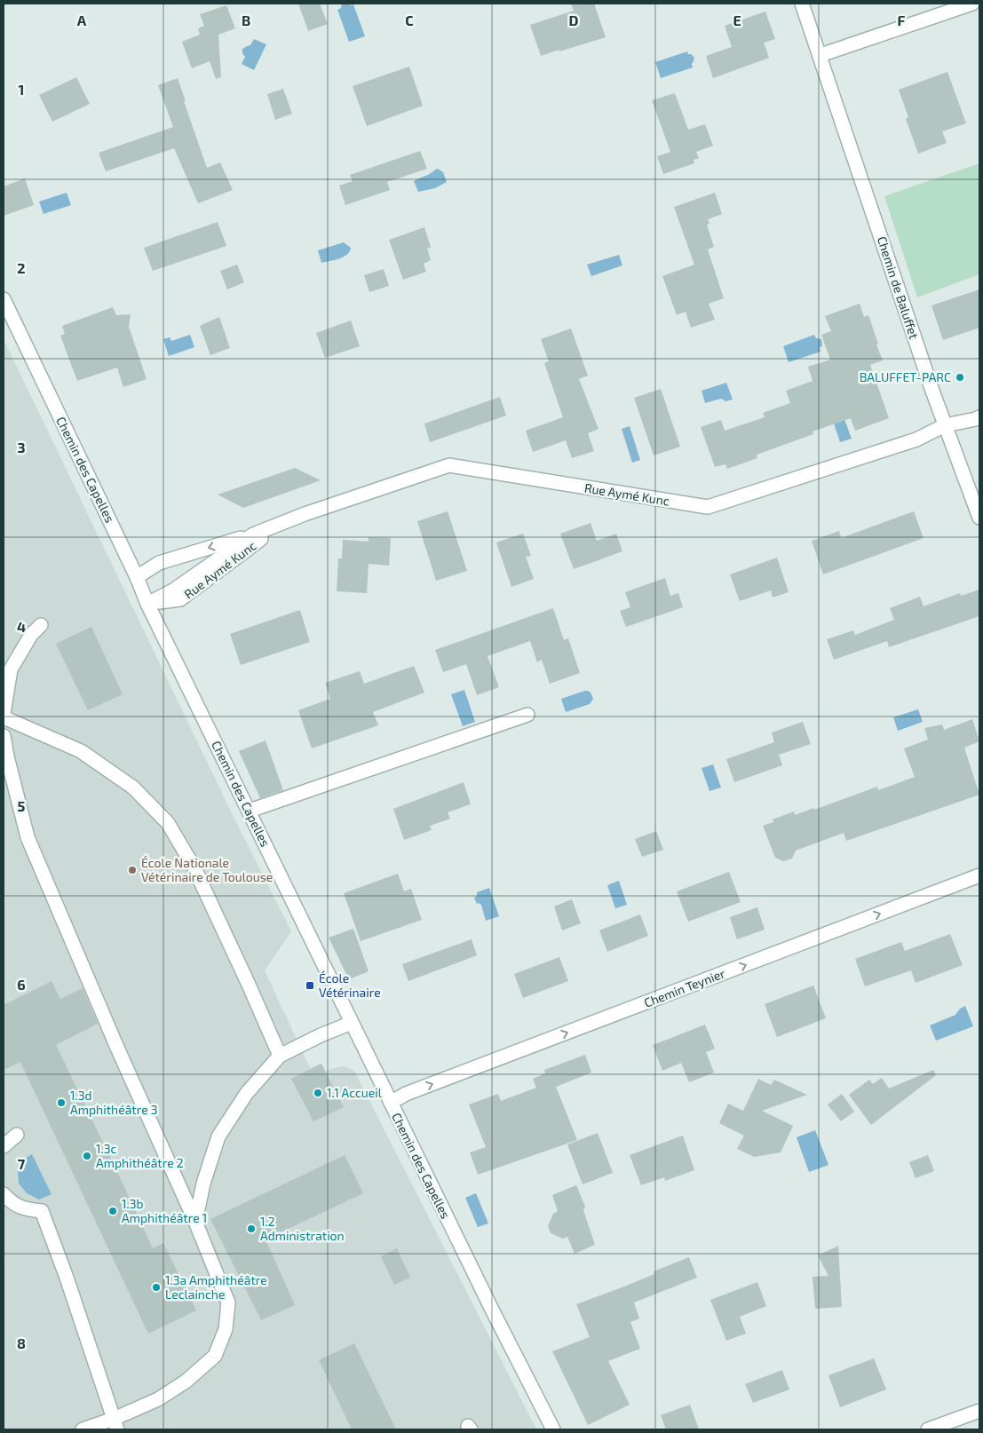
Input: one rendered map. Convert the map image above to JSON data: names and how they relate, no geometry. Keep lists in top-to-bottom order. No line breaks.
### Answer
{"streets":{"street":["Chemin de Baluffet","Chemin des Capelles","Rue Aymé Kunc","Chemin Teynier"]},"crossings":[["Chemin de Baluffet","Rue Aymé Kunc"],["Chemin des Capelles","Rue Aymé Kunc"],["Chemin des Capelles","Chemin Teynier"]],"one_way":["Chemin Teynier"],"places":{"other":["BALUFFET-PARC","École Nationale Vétérinaire de Toulouse","1.1 Accueil","1.3d Amphithéâtre 3","1.3c Amphithéâtre 2","1.3b Amphithéâtre 1","1.2 Administration","1.3a Amphithéâtre Leclainche"],"transit":["École Vétérinaire"]},"grid":{"columns":["A","B","C","D","E","F"],"rows":["1","2","3","4","5","6","7","8"]}}
